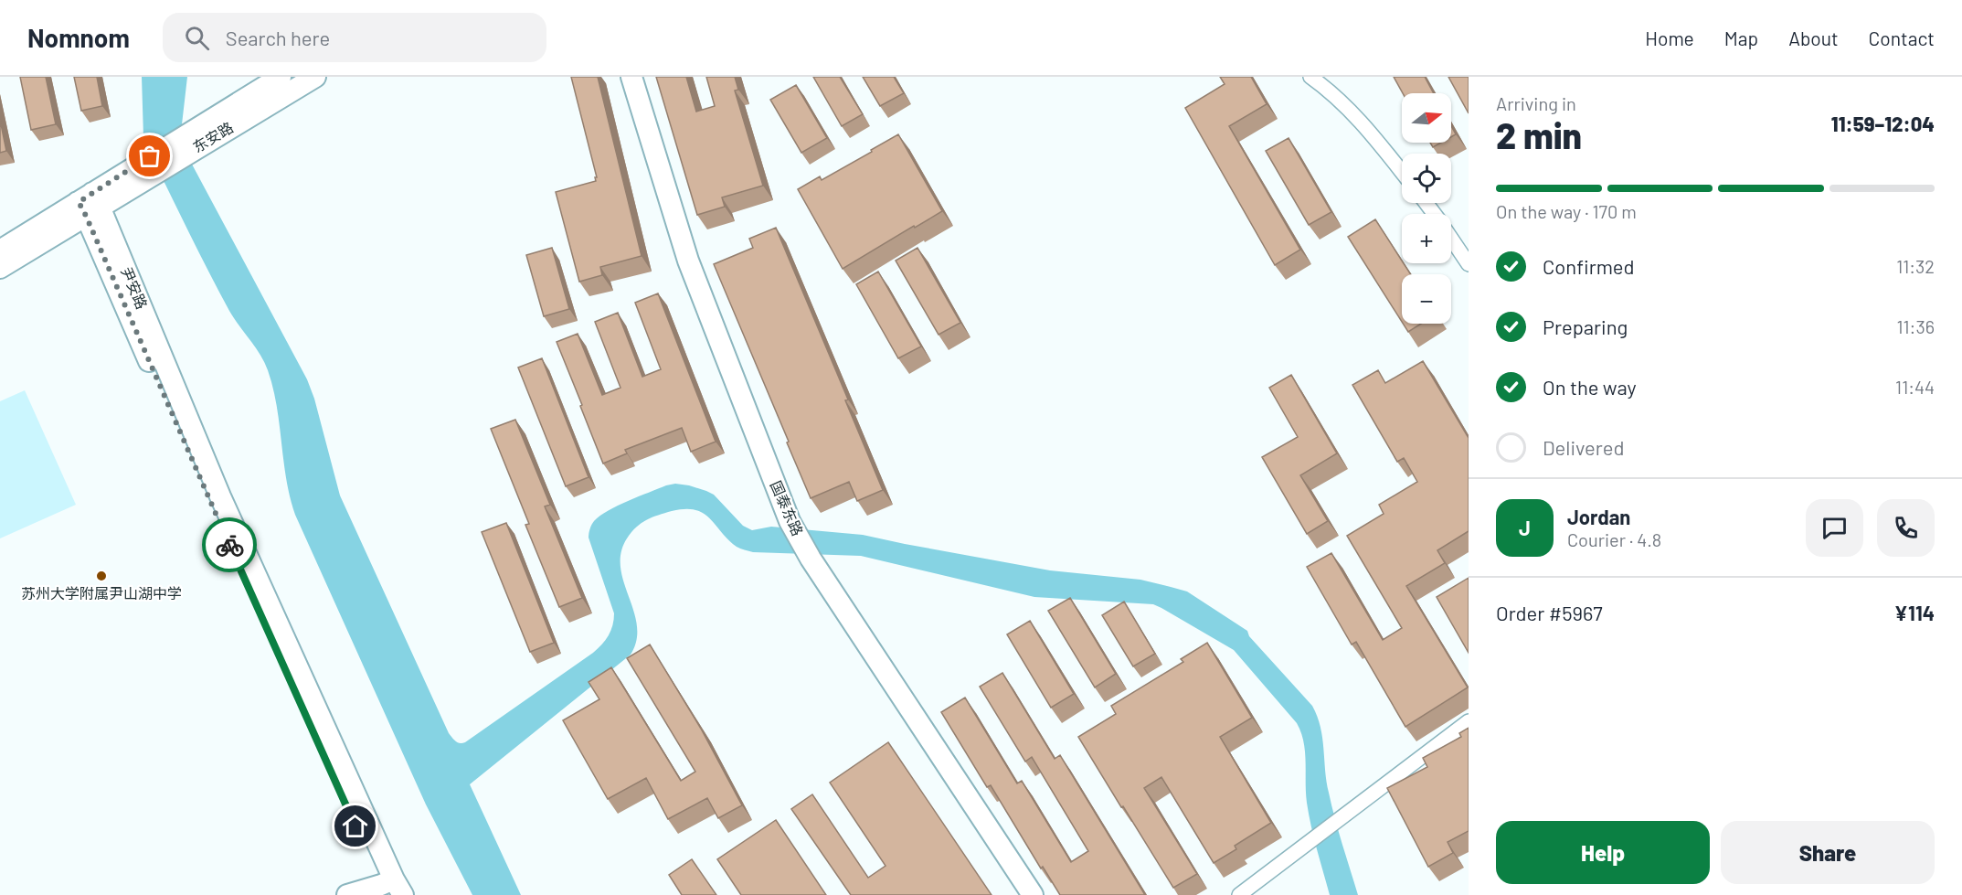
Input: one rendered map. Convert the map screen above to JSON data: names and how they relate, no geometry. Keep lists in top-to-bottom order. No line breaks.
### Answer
{"streets":{"main road":["东安路","尹安路","国泰东路"]},"crossings":[["东安路","尹安路"]],"places":["苏州大学附属尹山湖中学"],"north":"right","page":{"header":"Nomnom","search":"Search here","nav":["Home","Map","About","Contact"],"heading":["2 min","Arriving in","11:59–12:04"],"panel":["Jordan","Courier · 4.8","Order #5967","¥114"],"map_buttons":["+","−"],"bar":"On the way · 170 m","list":[["Confirmed","11:32"],["Preparing","11:36"],["On the way","11:44"],"Delivered"],"round":"J","buttons":["Help","Share"]}}
